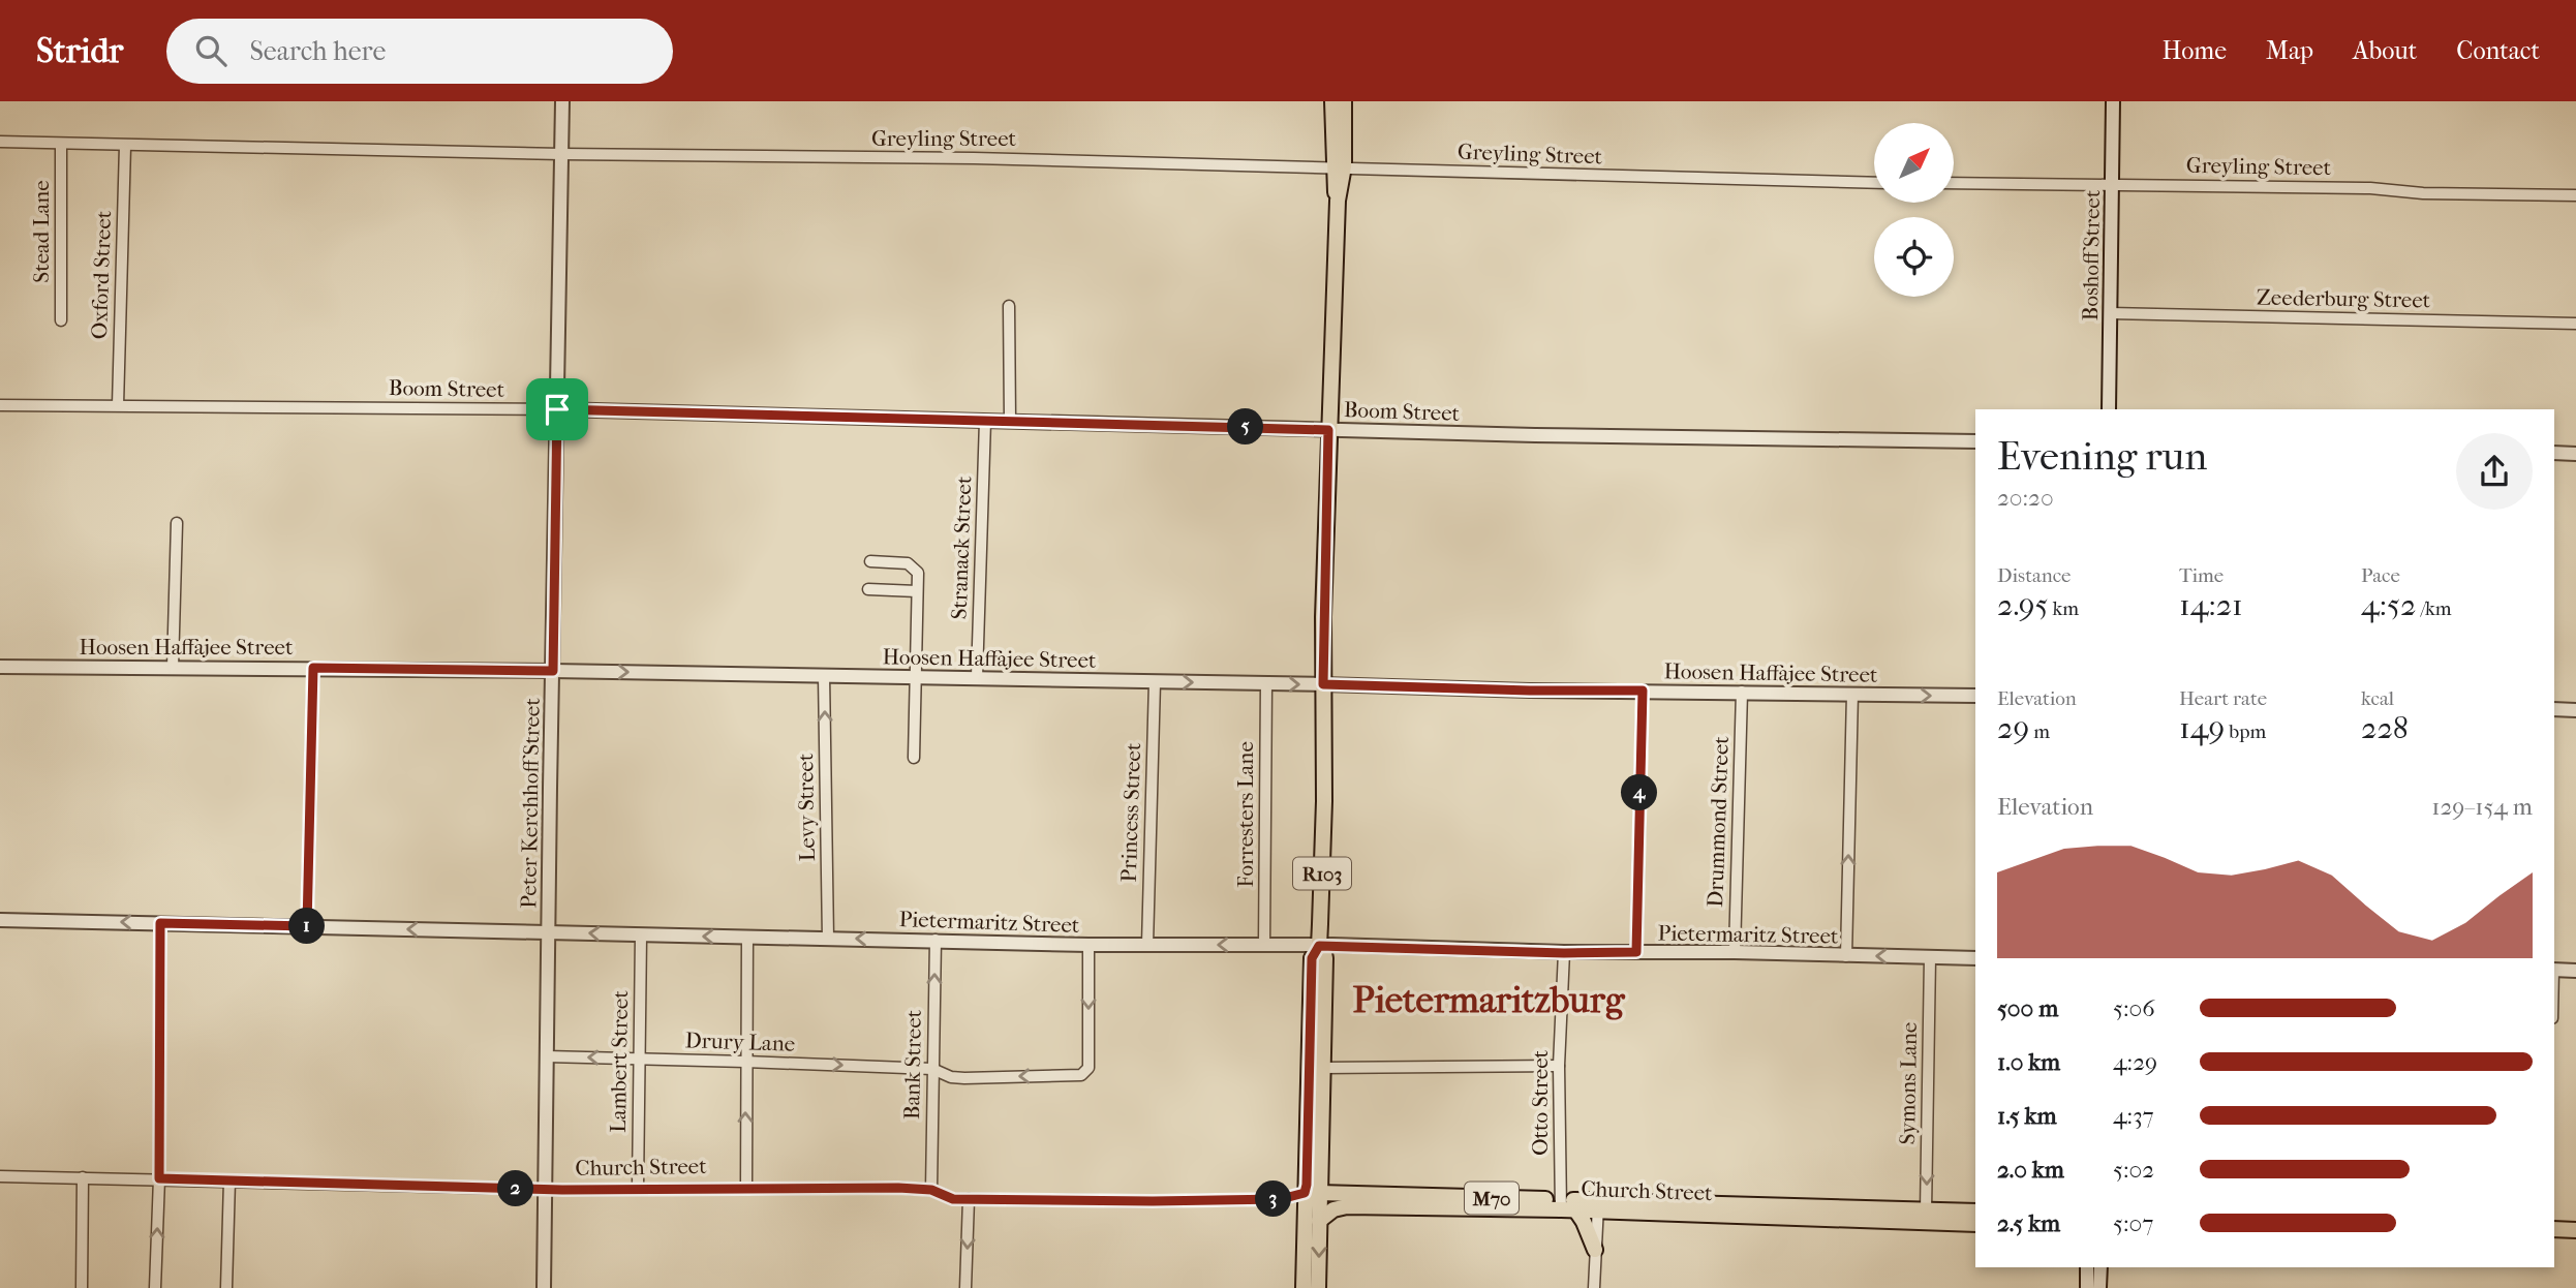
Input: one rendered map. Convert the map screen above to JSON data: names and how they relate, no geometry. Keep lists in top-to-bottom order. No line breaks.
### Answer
{"streets":{"main road":["R103","Church Street","M70"],"street":["Greyling Street","Stead Lane","Boshoff Street","Oxford Street","Zeederburg Street","Boom Street","Stranack Street","Hoosen Haffajee Street","Peter Kerchhoff Street","Levy Street","Princess Street","Forresters Lane","Drummond Street","Pietermaritz Street","Drury Lane","Lambert Street","Bank Street","Symons Lane","Otto Street"]},"crossings":[["Greyling Street","Stead Lane"],["Greyling Street","Boshoff Street"],["Greyling Street","Oxford Street"],["Greyling Street","Peter Kerchhoff Street"],["Greyling Street","R103"],["Boshoff Street","Zeederburg Street"],["Oxford Street","Boom Street"],["Boom Street","Stranack Street"],["Boom Street","Peter Kerchhoff Street"],["Boom Street","R103"],["Stranack Street","Hoosen Haffajee Street"],["Hoosen Haffajee Street","Peter Kerchhoff Street"],["Hoosen Haffajee Street","Levy Street"],["Hoosen Haffajee Street","Princess Street"],["Hoosen Haffajee Street","Forresters Lane"],["Hoosen Haffajee Street","Drummond Street"],["Hoosen Haffajee Street","R103"],["Peter Kerchhoff Street","Pietermaritz Street"],["Peter Kerchhoff Street","Drury Lane"],["Peter Kerchhoff Street","Church Street"],["Levy Street","Pietermaritz Street"],["Princess Street","Pietermaritz Street"],["Forresters Lane","Pietermaritz Street"],["Drummond Street","Pietermaritz Street"],["R103","Pietermaritz Street"],["R103","Church Street"],["Pietermaritz Street","Drury Lane"],["Pietermaritz Street","Lambert Street"],["Pietermaritz Street","Bank Street"],["Pietermaritz Street","Symons Lane"],["Pietermaritz Street","Otto Street"],["Drury Lane","Lambert Street"],["Drury Lane","Bank Street"],["Lambert Street","Church Street"],["Bank Street","Church Street"],["Symons Lane","Church Street"],["Otto Street","Church Street"]],"one_way":["Levy Street","Pietermaritz Street","Bank Street","Symons Lane"],"districts":["Pietermaritzburg"],"north":"top right","page":{"header":"Stridr","search":"Search here","nav":["Home","Map","About","Contact"],"pins":["5","4","1","2","3"],"heading":["Evening run","20:20"],"stats":[["Distance","2.95 km"],["Time","14:21"],["Pace","4:52 /km"],["Elevation","29 m"],["Heart rate","149 bpm"],["kcal","228"]],"chart":["Elevation","129–154 m"],"list":[{"name":"500 m","note":"5:06"},{"name":"1.0 km","note":"4:29"},{"name":"1.5 km","note":"4:37"},{"name":"2.0 km","note":"5:02"},{"name":"2.5 km","note":"5:07"}]}}
